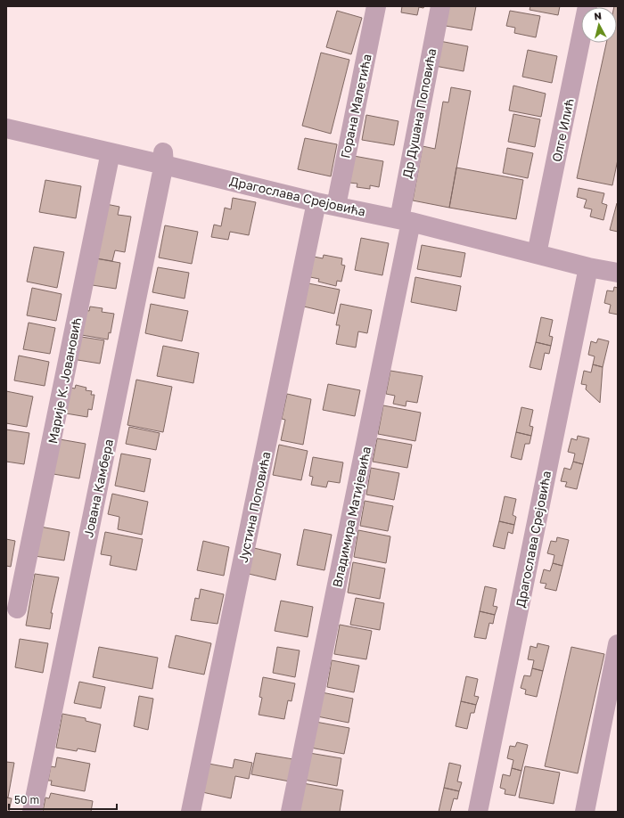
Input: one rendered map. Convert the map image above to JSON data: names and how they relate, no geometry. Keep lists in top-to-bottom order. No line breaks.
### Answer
{"streets":{"street":["Горана Малетића","Др Душана Поповића","Олге Илић","Драгослава Срејовића","Марије К. Јовановић","Јована Камбера","Јустина Поповића","Владимира Матијевића"]},"crossings":[["Горана Малетића","Драгослава Срејовића"],["Др Душана Поповића","Драгослава Срејовића"],["Др Душана Поповића","Владимира Матијевића"],["Олге Илић","Драгослава Срејовића"],["Драгослава Срејовића","Марије К. Јовановић"],["Драгослава Срејовића","Јована Камбера"],["Драгослава Срејовића","Јустина Поповића"],["Драгослава Срејовића","Владимира Матијевића"]],"scale_bar":"50 m","north":"top"}
